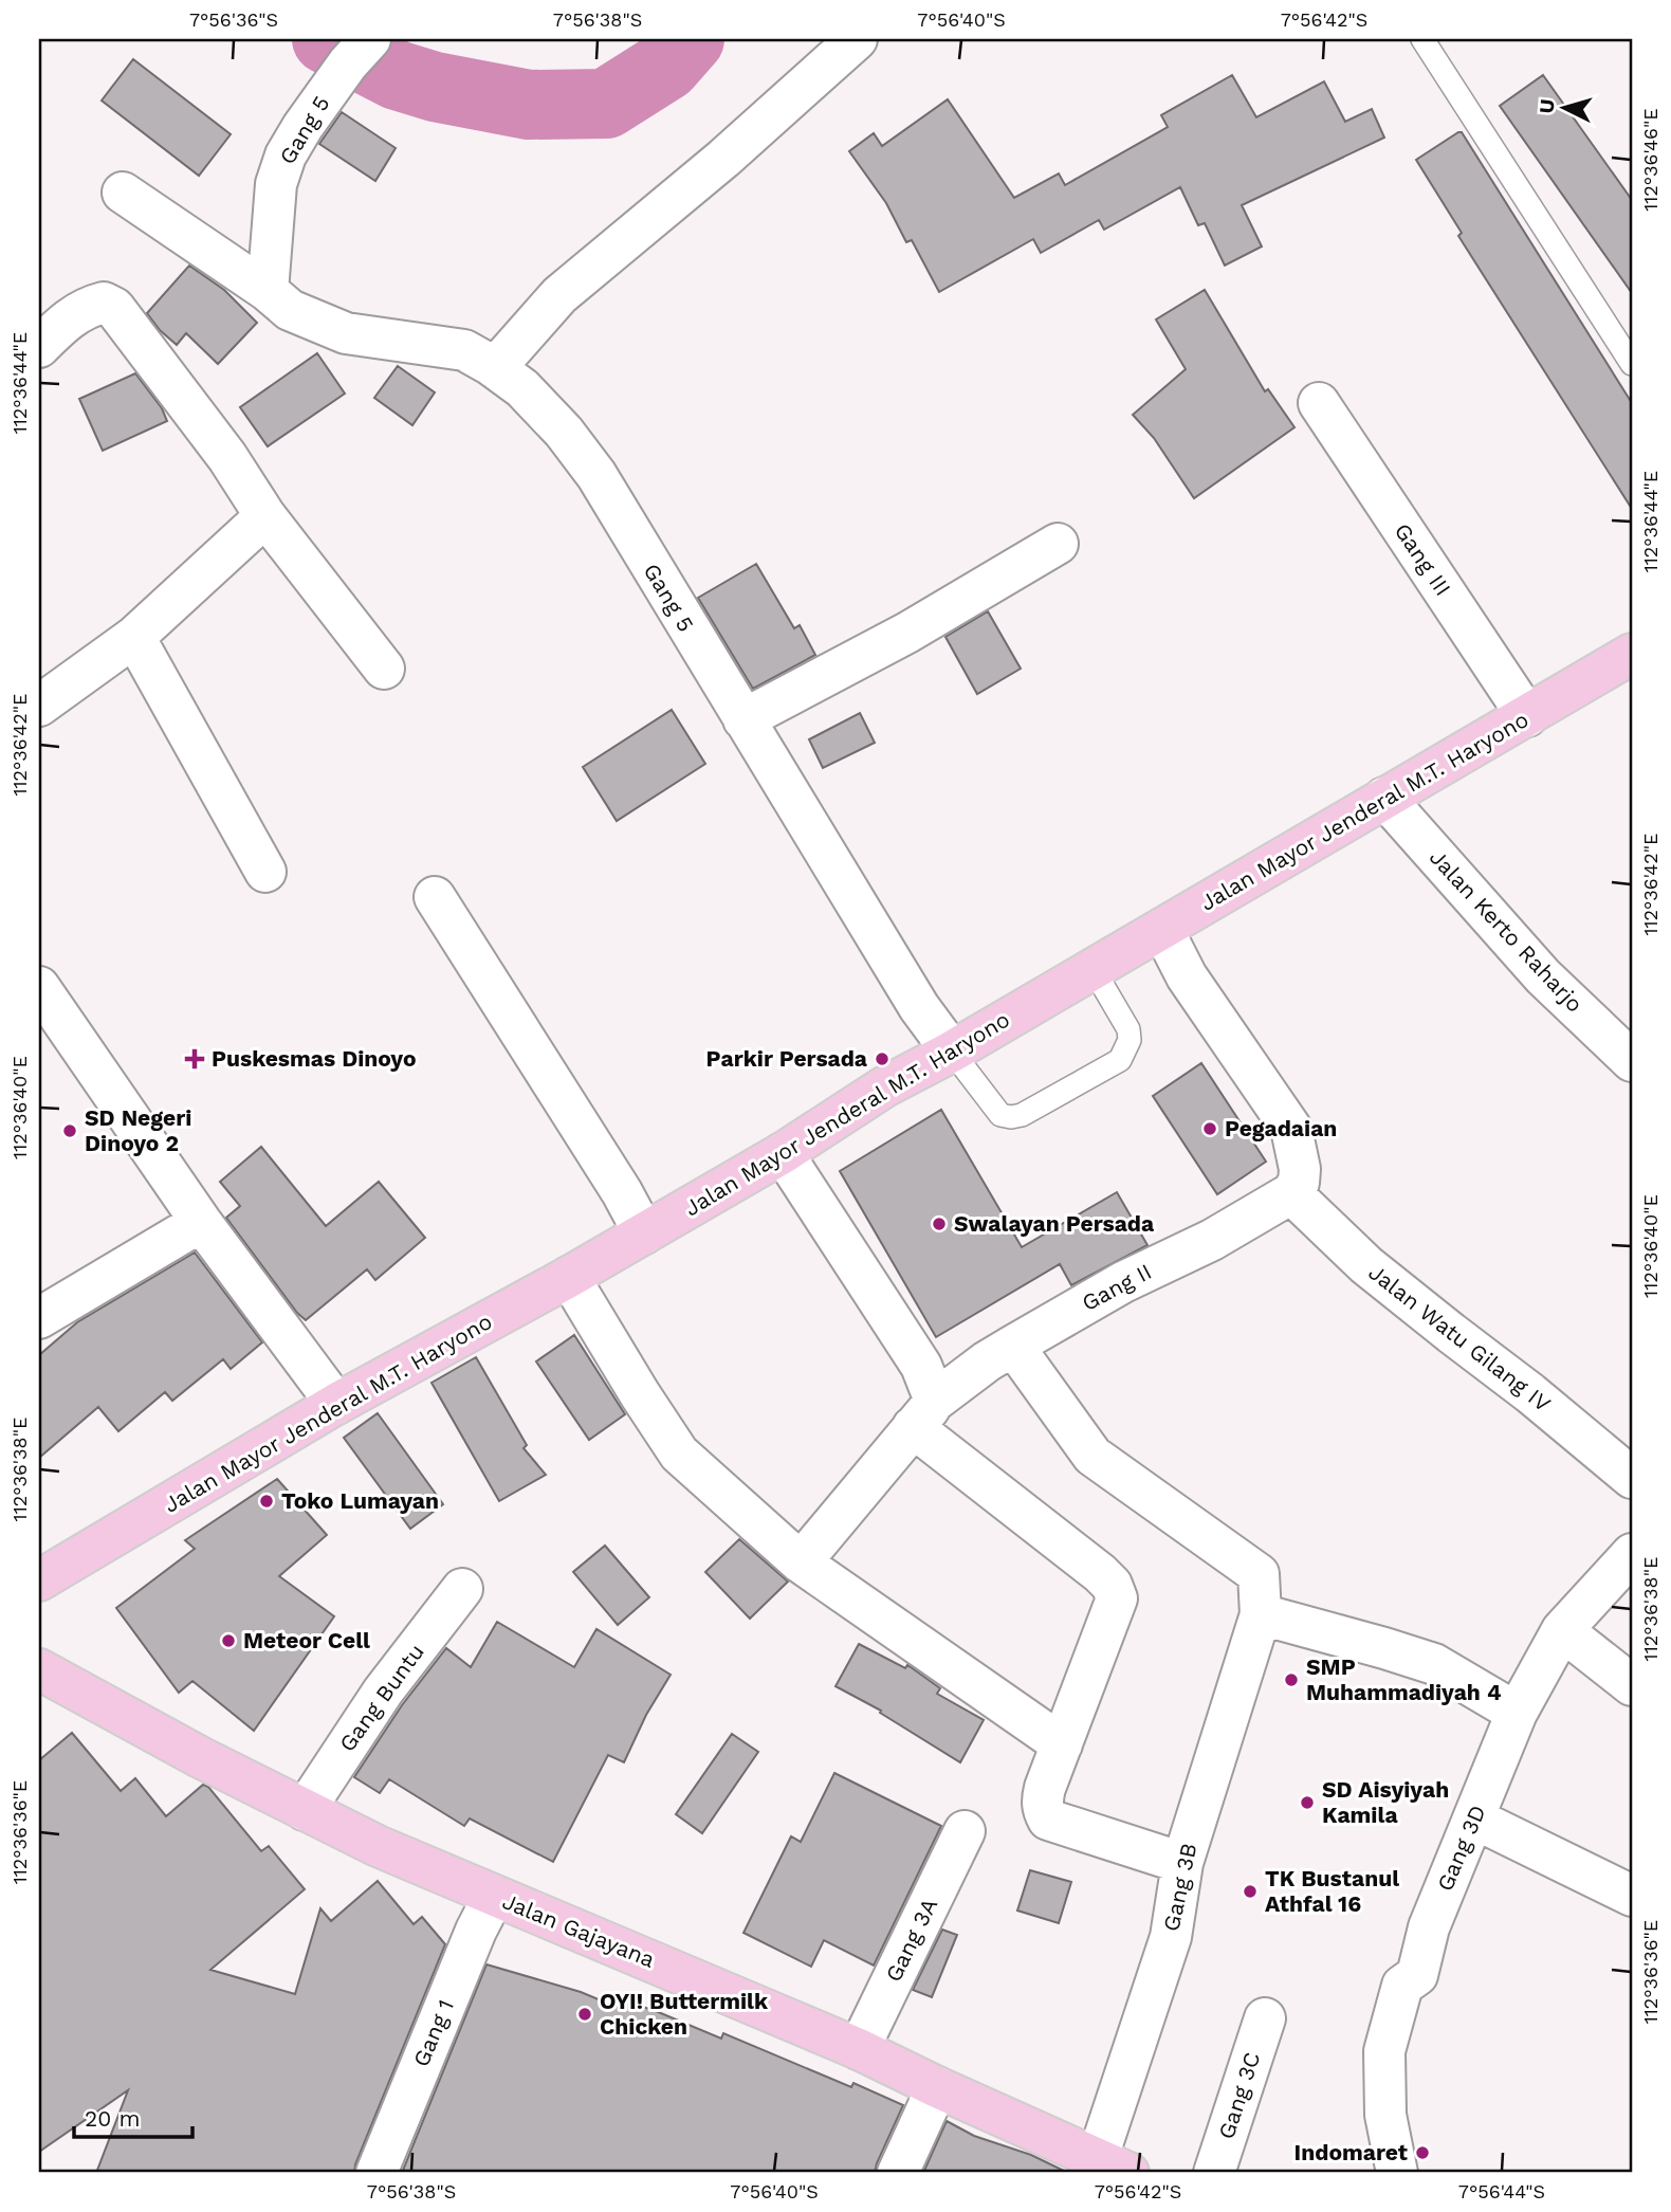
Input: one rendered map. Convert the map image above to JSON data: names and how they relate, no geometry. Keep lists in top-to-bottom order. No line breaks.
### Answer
{"streets":{"main road":["Jalan Mayor Jenderal M.T. Haryono","Jalan Gajayana"],"street":["Gang 5","Gang III","Jalan Kerto Raharjo","Gang II","Jalan Watu Gilang IV","Gang Buntu","Gang 3D","Gang 3B","Gang 3A","Gang 1","Gang 3C"]},"crossings":[["Gang 5","Jalan Mayor Jenderal M.T. Haryono"],["Gang III","Jalan Mayor Jenderal M.T. Haryono"],["Jalan Mayor Jenderal M.T. Haryono","Jalan Kerto Raharjo"],["Gang II","Jalan Watu Gilang IV"],["Gang II","Gang 3B"],["Gang Buntu","Jalan Gajayana"],["Gang 3B","Jalan Gajayana"],["Jalan Gajayana","Gang 3A"],["Jalan Gajayana","Gang 1"]],"places":{"health":["Puskesmas Dinoyo"],"other":["Parkir Persada","Pegadaian","SD Negeri Dinoyo 2","Swalayan Persada","Toko Lumayan","Meteor Cell","SMP Muhammadiyah 4","SD Aisyiyah Kamila","TK Bustanul Athfal 16","OYI! Buttermilk Chicken","Indomaret"]},"scale_bar":"20 m","north":"left","coordinates":["7°56'36\"S","7°56'38\"S","7°56'40\"S","7°56'42\"S","112°36'46\"E","112°36'44\"E","112°36'42\"E","112°36'40\"E","112°36'38\"E","112°36'36\"E","7°56'44\"S"]}
